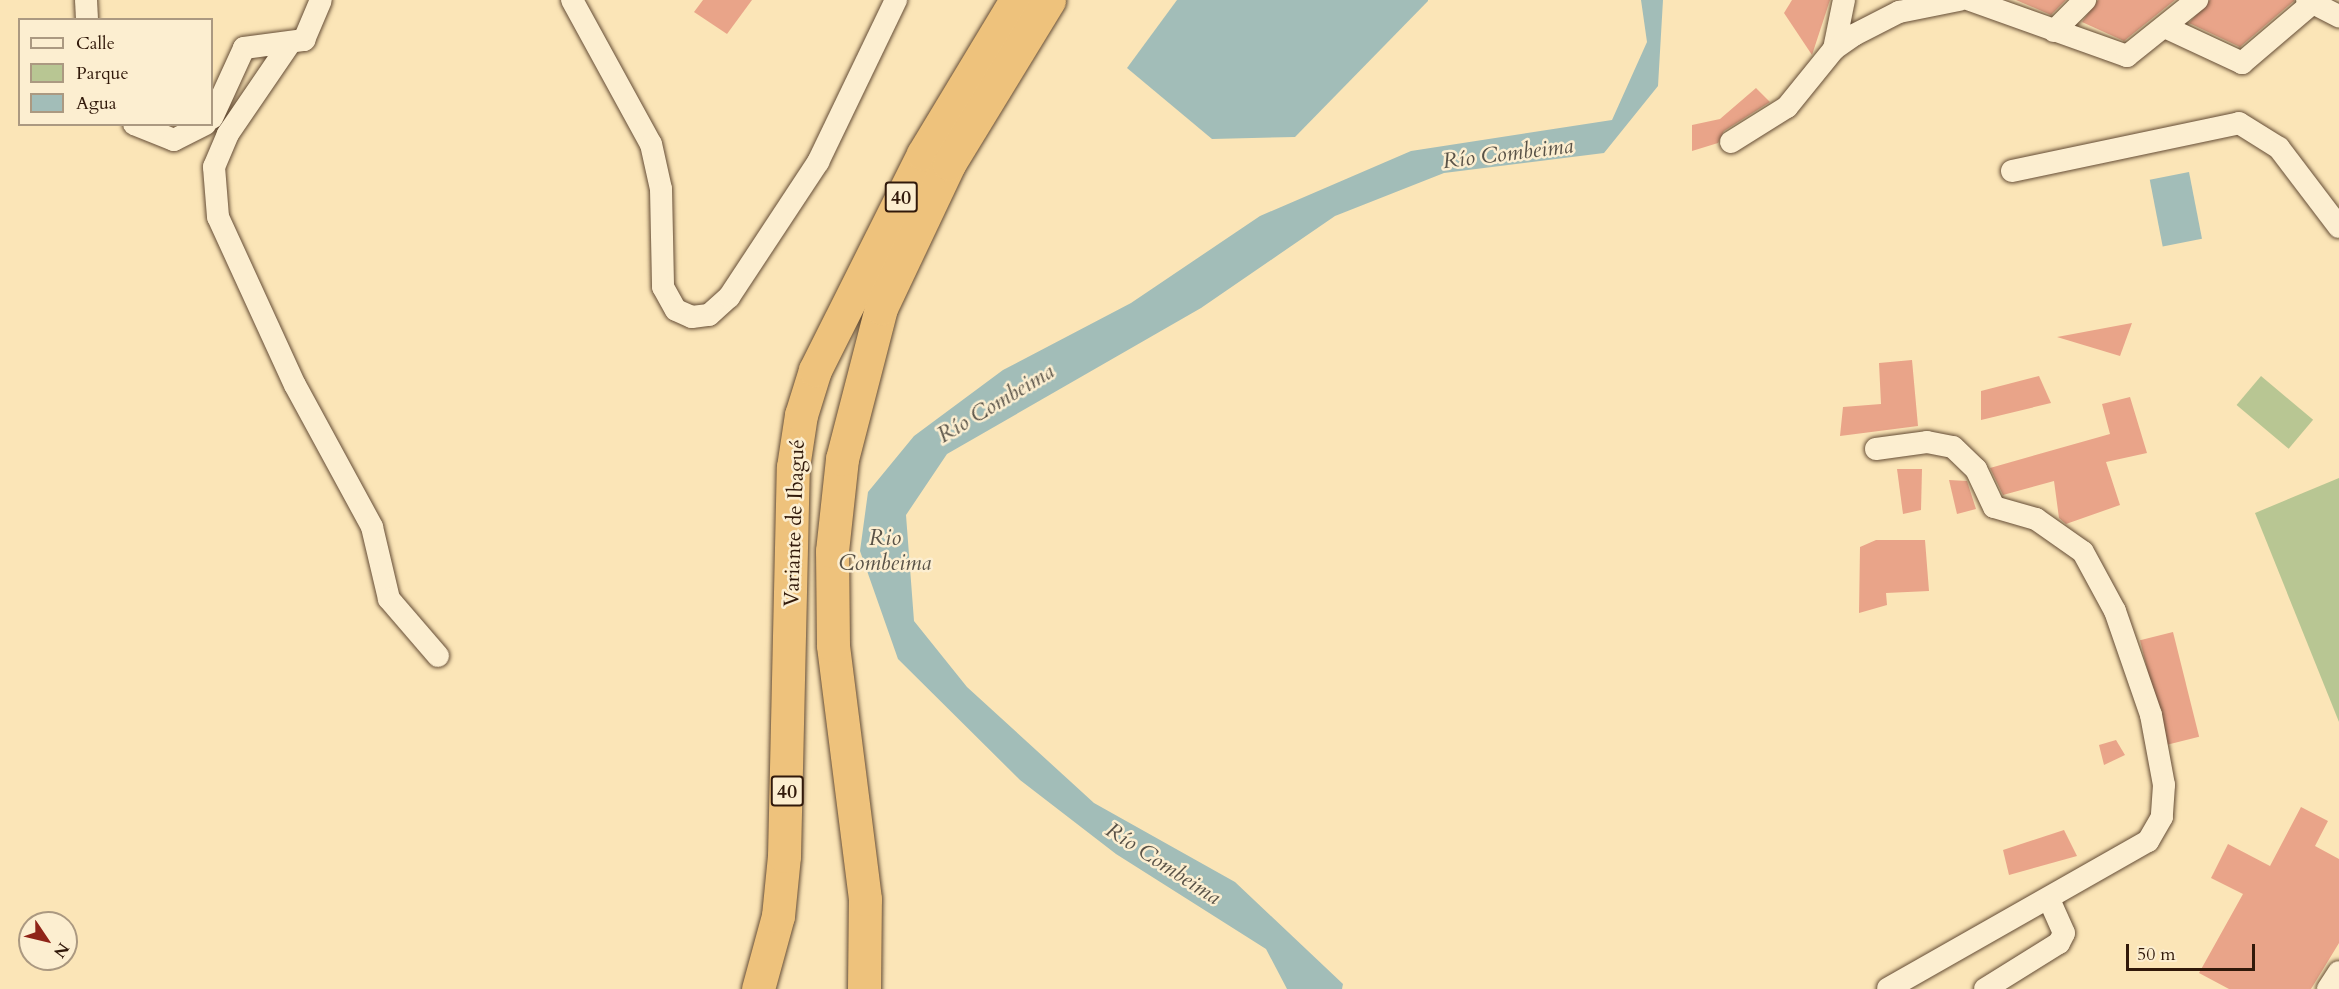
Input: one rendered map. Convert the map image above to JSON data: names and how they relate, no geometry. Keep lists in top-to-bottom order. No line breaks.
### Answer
{"streets":{"highway":["40","Variante de Ibagué"]},"water":["Río Combeima","Rio Combeima"],"legend":["Calle","Parque","Agua"],"scale_bar":"50 m","north":"bottom right"}
